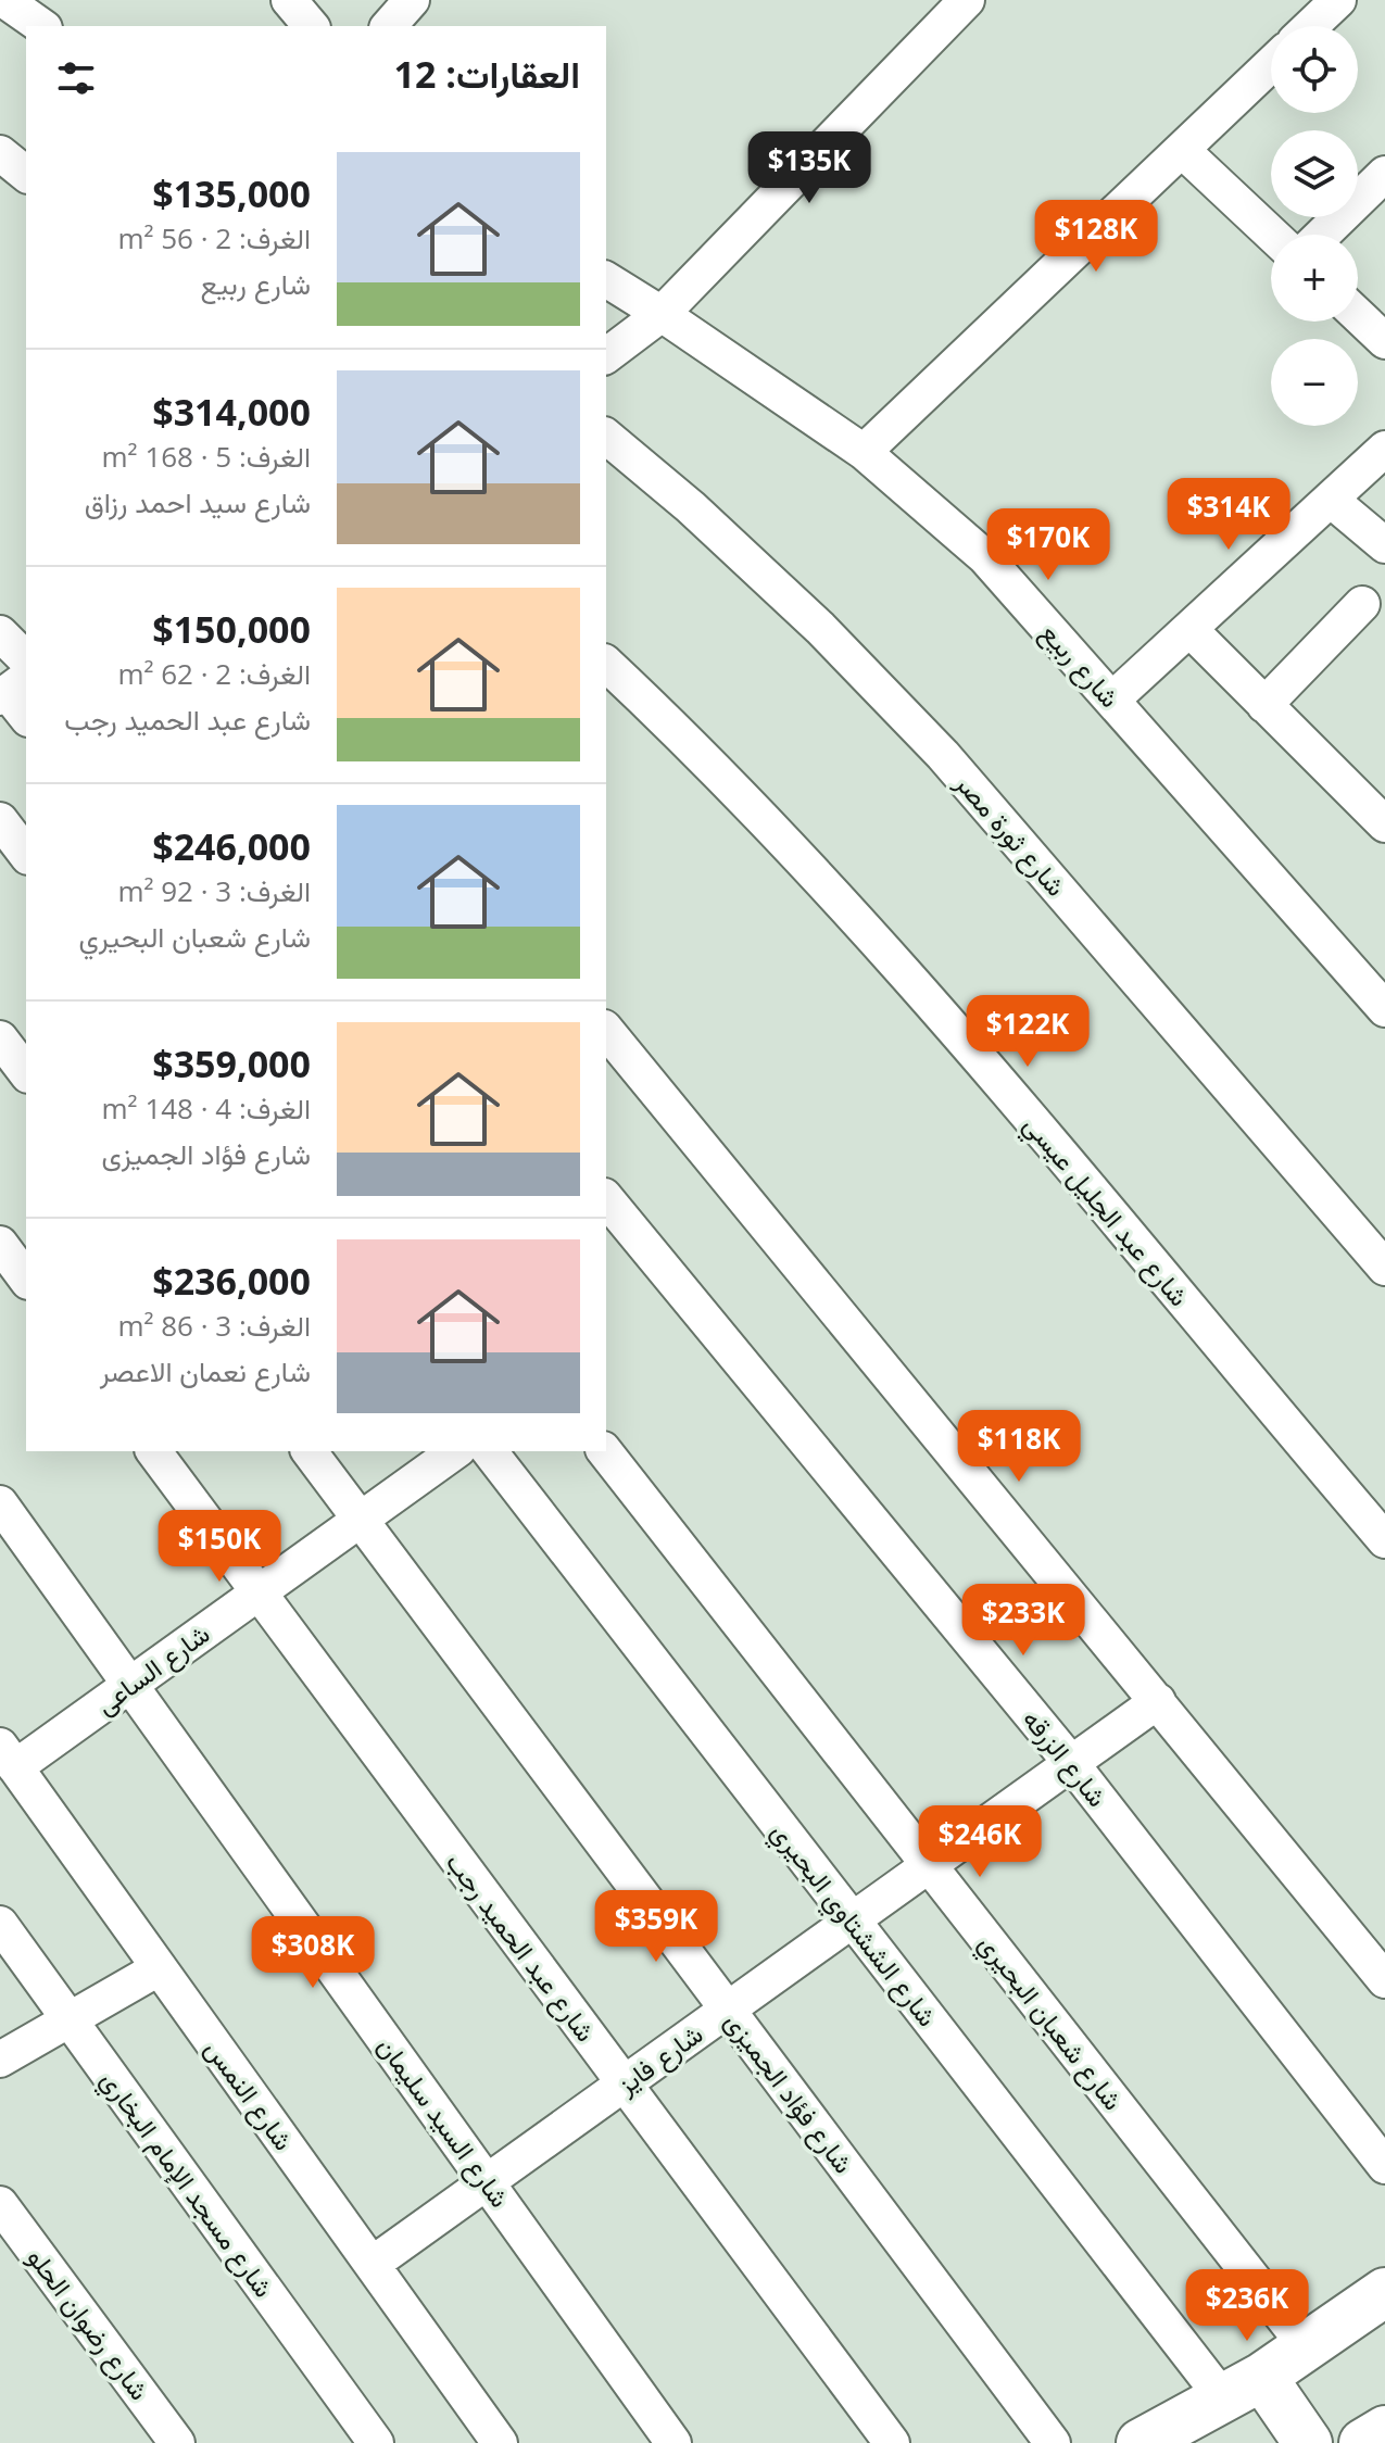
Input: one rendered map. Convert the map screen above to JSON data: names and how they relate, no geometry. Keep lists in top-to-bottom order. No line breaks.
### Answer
{"streets":{"street":["شارع ربيع","شارع ثورة مصر","شارع عبد الجليل عيسي","شارع الساعى","شارع الزرقه","شارع الششتاوي البحيري","شارع عبد الحميد رجب","شارع شعبان البحيري","شارع فايز","شارع فؤاد الجميزى","شارع النمس","شارع السيد سليمان","شارع مسجد الإمام البخاري","شارع رضوان الحلو"]},"crossings":[["شارع الساعى","شارع عبد الحميد رجب"],["شارع الساعى","شارع فؤاد الجميزى"],["شارع الساعى","شارع النمس"],["شارع الساعى","شارع السيد سليمان"],["شارع الزرقه","شارع فايز"],["شارع الششتاوي البحيري","شارع فايز"],["شارع عبد الحميد رجب","شارع فايز"],["شارع شعبان البحيري","شارع فايز"],["شارع فايز","شارع فؤاد الجميزى"],["شارع فايز","شارع النمس"],["شارع فايز","شارع السيد سليمان"]],"page":{"map_buttons":["+","−"],"heading":"العقارات: 12","list":[{"name":"$135,000","note":"الغرف: 2 · 56 m² · شارع ربيع"},{"name":"$314,000","note":"الغرف: 5 · 168 m² · شارع سيد احمد رزاق"},{"name":"$150,000","note":"الغرف: 2 · 62 m² · شارع عبد الحميد رجب"},{"name":"$246,000","note":"الغرف: 3 · 92 m² · شارع شعبان البحيري"},{"name":"$359,000","note":"الغرف: 4 · 148 m² · شارع فؤاد الجميزى"},{"name":"$236,000","note":"الغرف: 3 · 86 m² · شارع نعمان الاعصر"}],"price":["$135K","$128K","$314K","$170K","$122K","$118K","$150K","$233K","$246K","$359K","$308K","$236K"]}}
